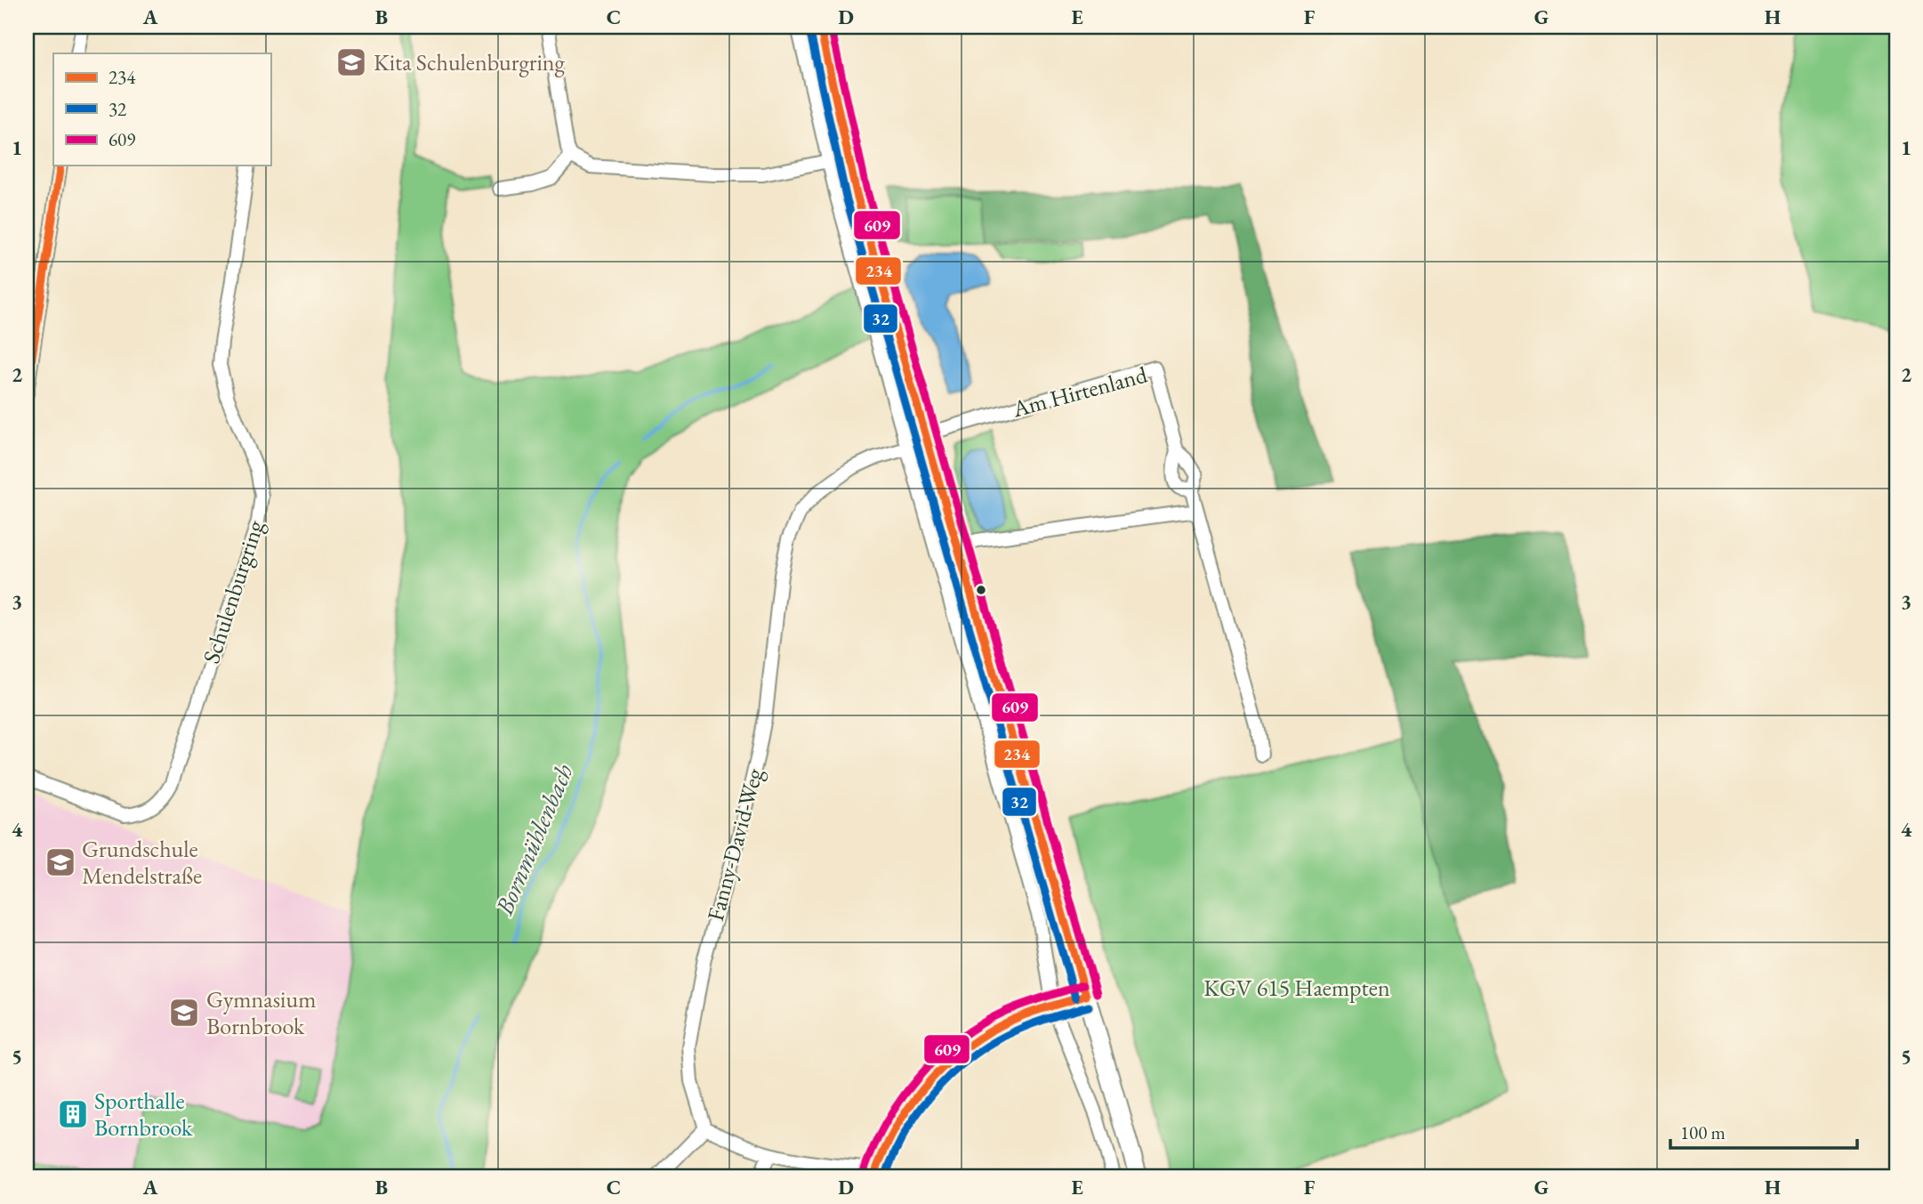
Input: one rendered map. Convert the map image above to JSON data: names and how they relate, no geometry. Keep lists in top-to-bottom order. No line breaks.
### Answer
{"streets":{"street":["Am Hirtenland","Schulenburgring","Fanny-David-Weg"]},"water":["Bornmühlenbach"],"parks":["KGV 615 Haempten"],"places":{"school or university":["Kita Schulenburgring","Grundschule Mendelstraße","Gymnasium Bornbrook"],"building":["Sporthalle Bornbrook"]},"lines":["transit line 234","transit line 609","transit line 32"],"legend":["234","32","609"],"scale_bar":"100 m","grid":{"columns":["A","B","C","D","E","F","G","H"],"rows":["1","2","3","4","5"]}}
